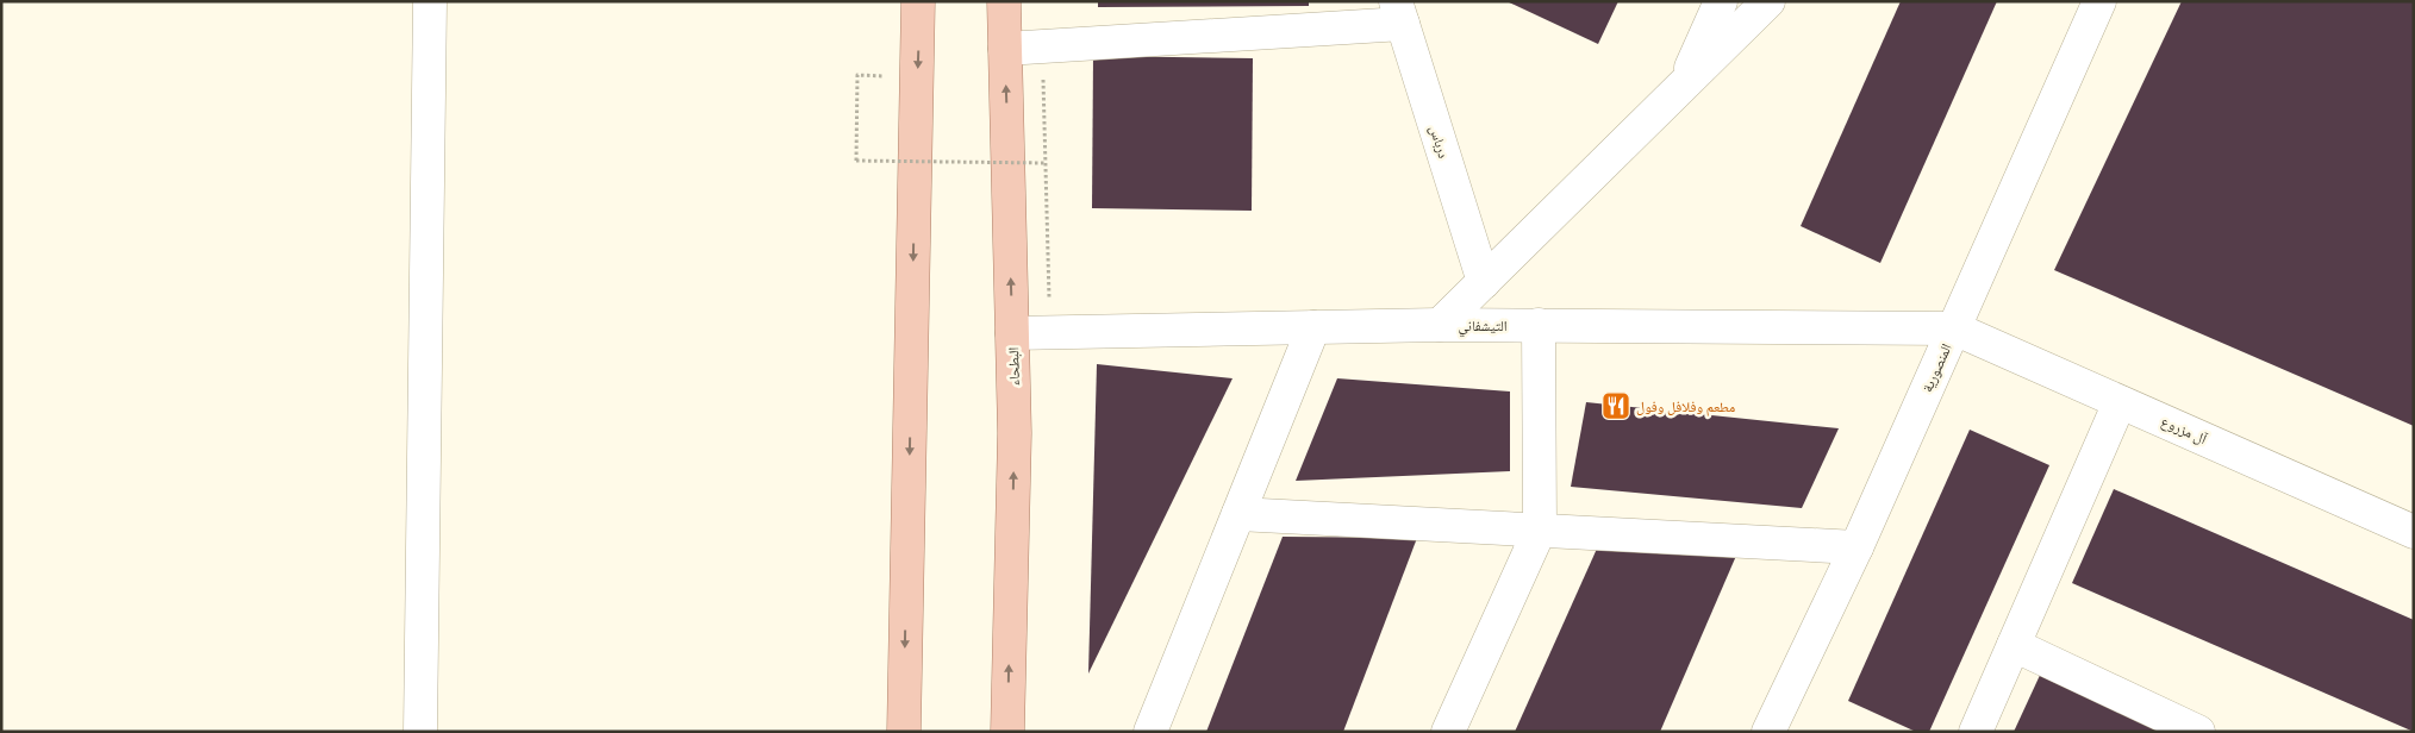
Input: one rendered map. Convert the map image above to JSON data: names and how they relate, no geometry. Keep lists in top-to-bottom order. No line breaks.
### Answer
{"streets":{"main road":["البطحاء"],"street":["درباس","التيشفاني","المنصورية","آل مزروع"]},"crossings":[["التيشفاني","البطحاء"],["التيشفاني","المنصورية"],["التيشفاني","آل مزروع"],["المنصورية","آل مزروع"]],"places":{"restaurant":["مطعم وفلافل وفول"]}}
